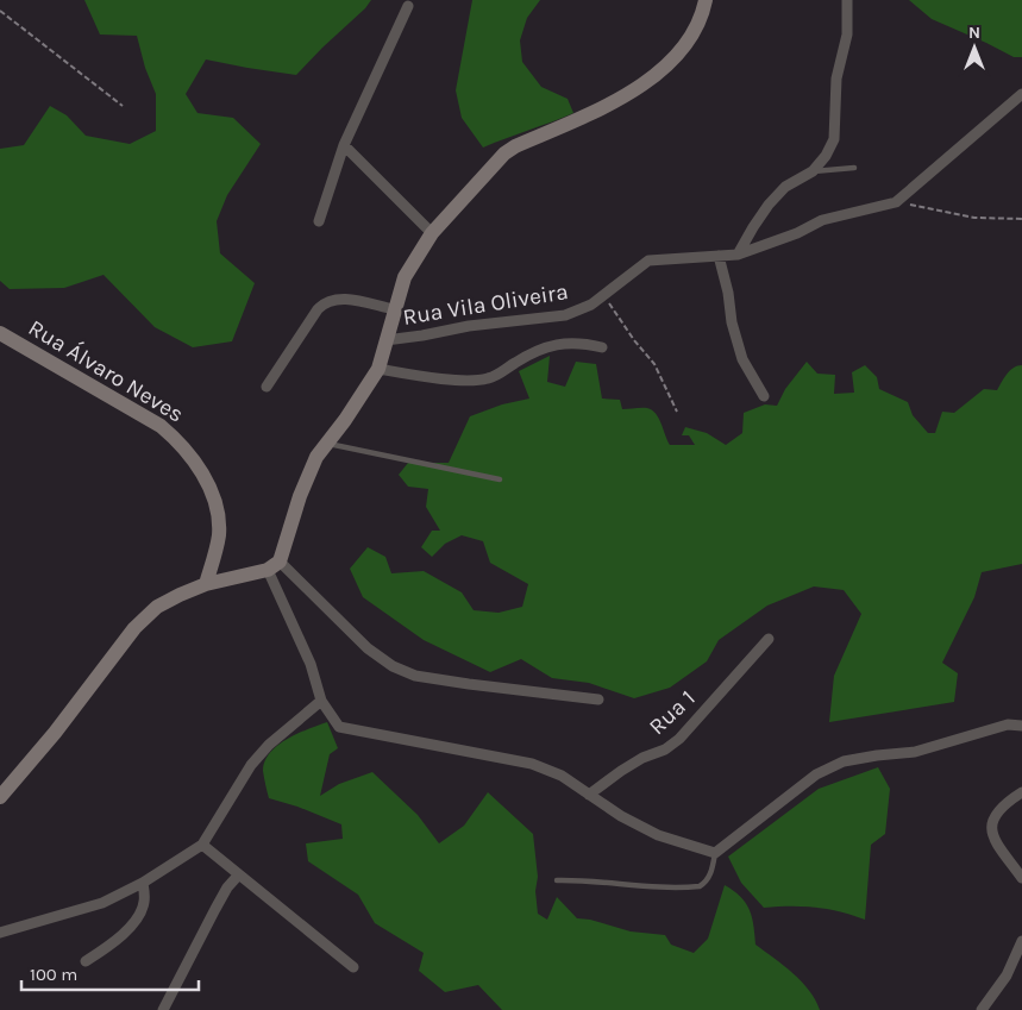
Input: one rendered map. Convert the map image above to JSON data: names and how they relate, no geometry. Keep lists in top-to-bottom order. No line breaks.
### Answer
{"streets":{"street":["Rua Vila Oliveira","Rua Álvaro Neves","Rua 1"]},"scale_bar":"100 m","north":"top"}
